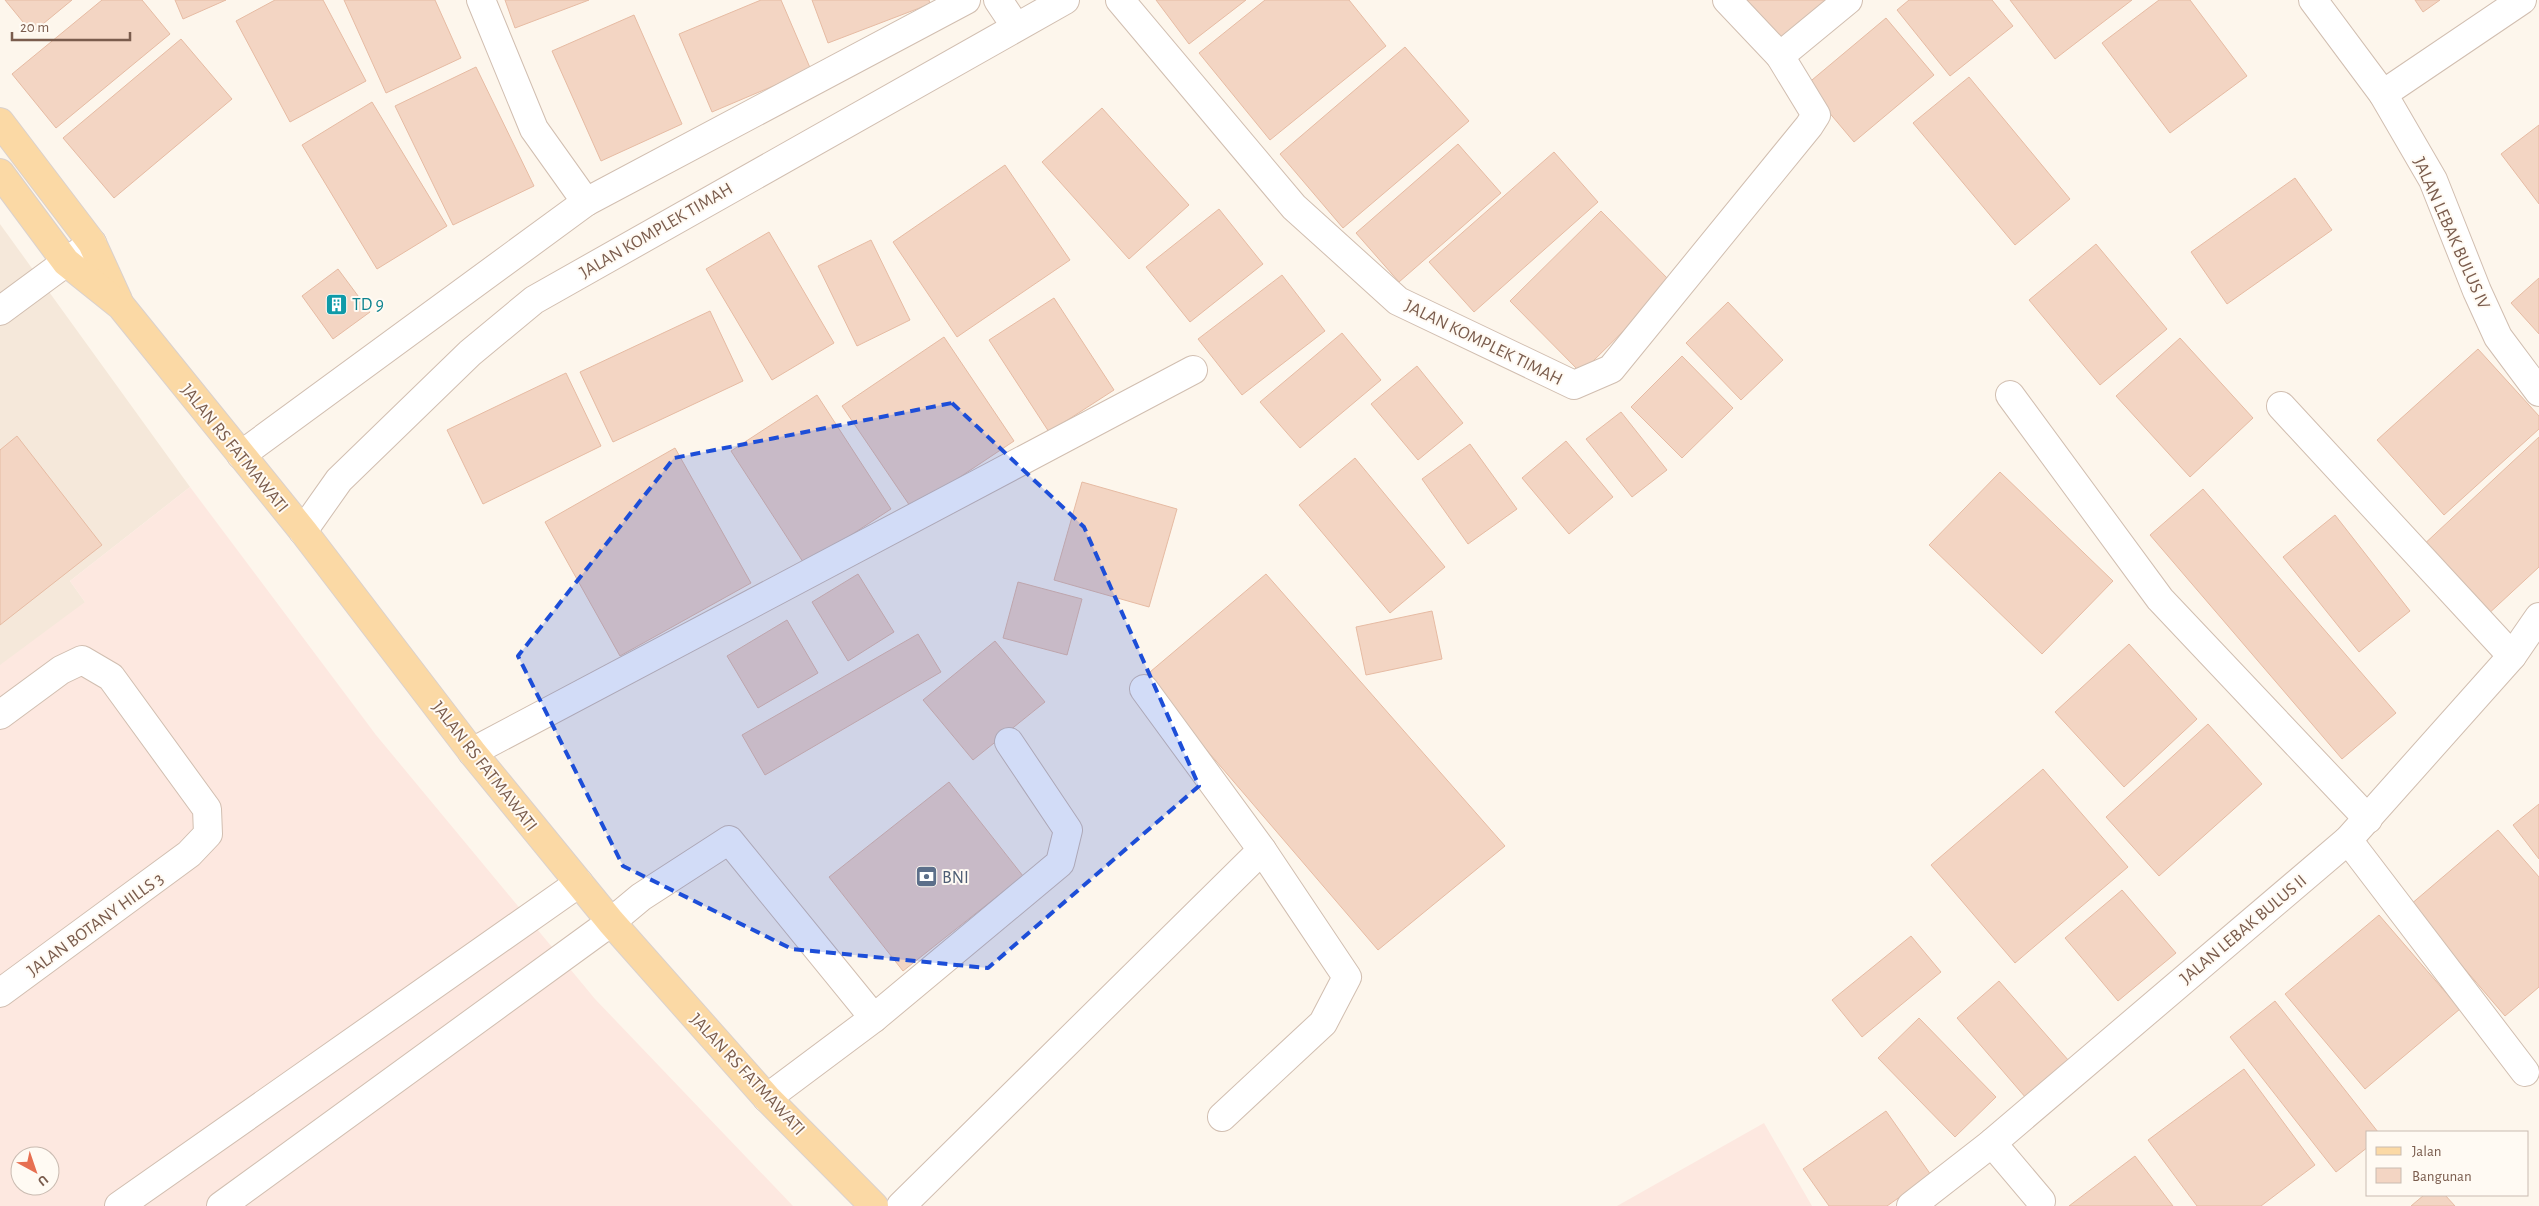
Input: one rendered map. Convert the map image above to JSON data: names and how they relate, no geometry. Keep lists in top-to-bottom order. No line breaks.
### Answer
{"streets":{"main road":["JALAN RS FATMAWATI"],"street":["JALAN KOMPLEK TIMAH","JALAN LEBAK BULUS IV","JALAN BOTANY HILLS 3","JALAN LEBAK BULUS II"]},"crossings":[["JALAN KOMPLEK TIMAH","JALAN RS FATMAWATI"]],"places":{"building":["TD 9"],"bank":["BNI"]},"legend":["Jalan","Bangunan"],"scale_bar":"20 m","north":"bottom right"}
